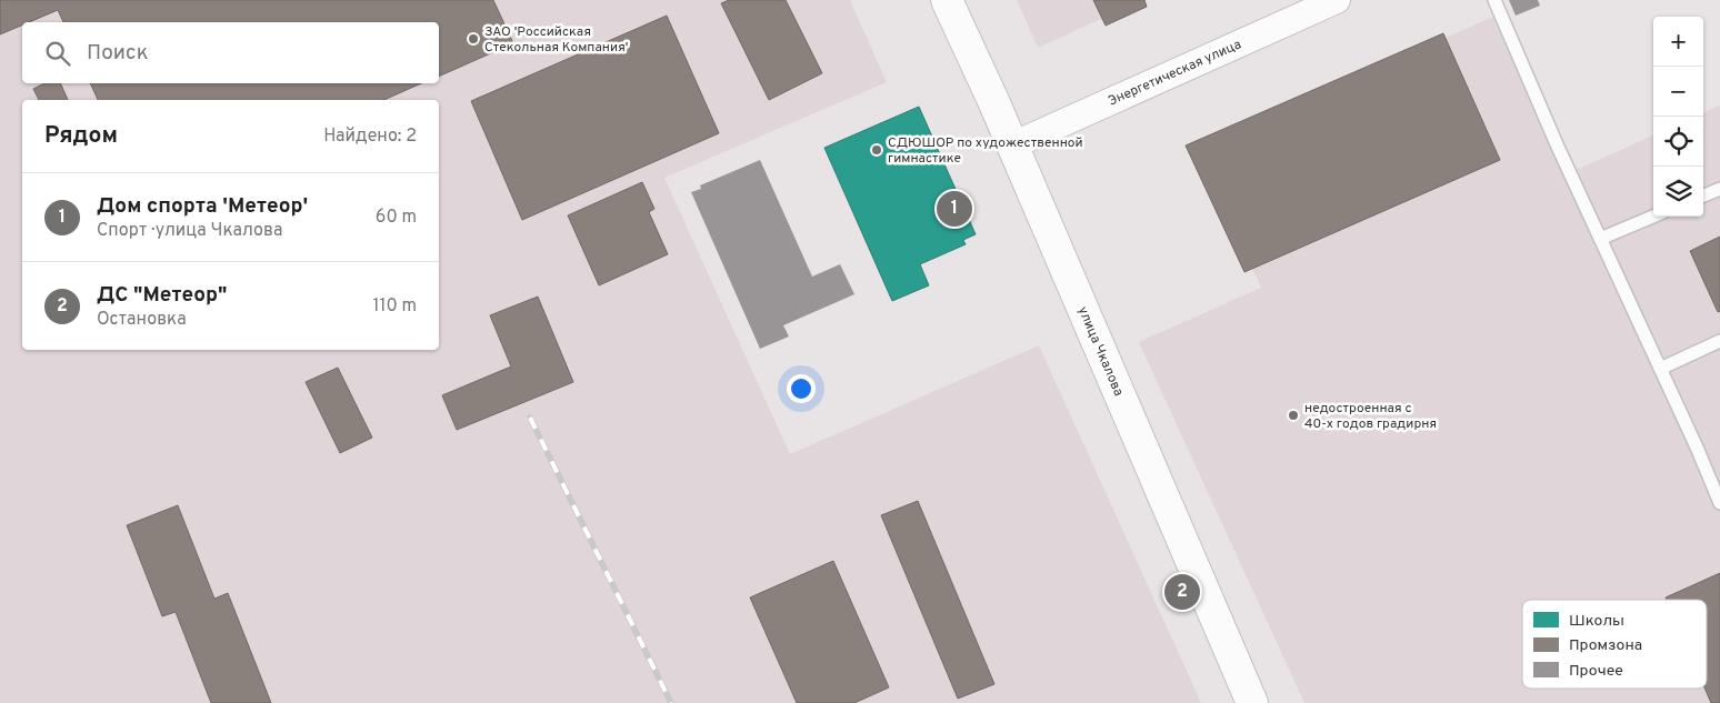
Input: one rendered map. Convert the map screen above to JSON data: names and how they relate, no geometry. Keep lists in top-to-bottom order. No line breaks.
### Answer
{"streets":{"street":["Энергетическая улица","улица Чкалова"]},"crossings":[["Энергетическая улица","улица Чкалова"]],"places":["ЗАО 'Российская Стекольная Компания'","СДЮШОР по художественной гимнастике","недостроенная с 40-х годов градирня"],"legend":["Школы","Промзона","Прочее"],"page":{"map_buttons":["+","−"],"search":"Поиск","heading":["Рядом","Найдено: 2"],"list":[{"mark":"1","name":"Дом спорта 'Метеор'","note":"Спорт · улица Чкалова","value":"60 m"},{"mark":"2","name":"ДС \"Метеор\"","note":"Остановка","value":"110 m"}],"pins":["1","2"]}}
